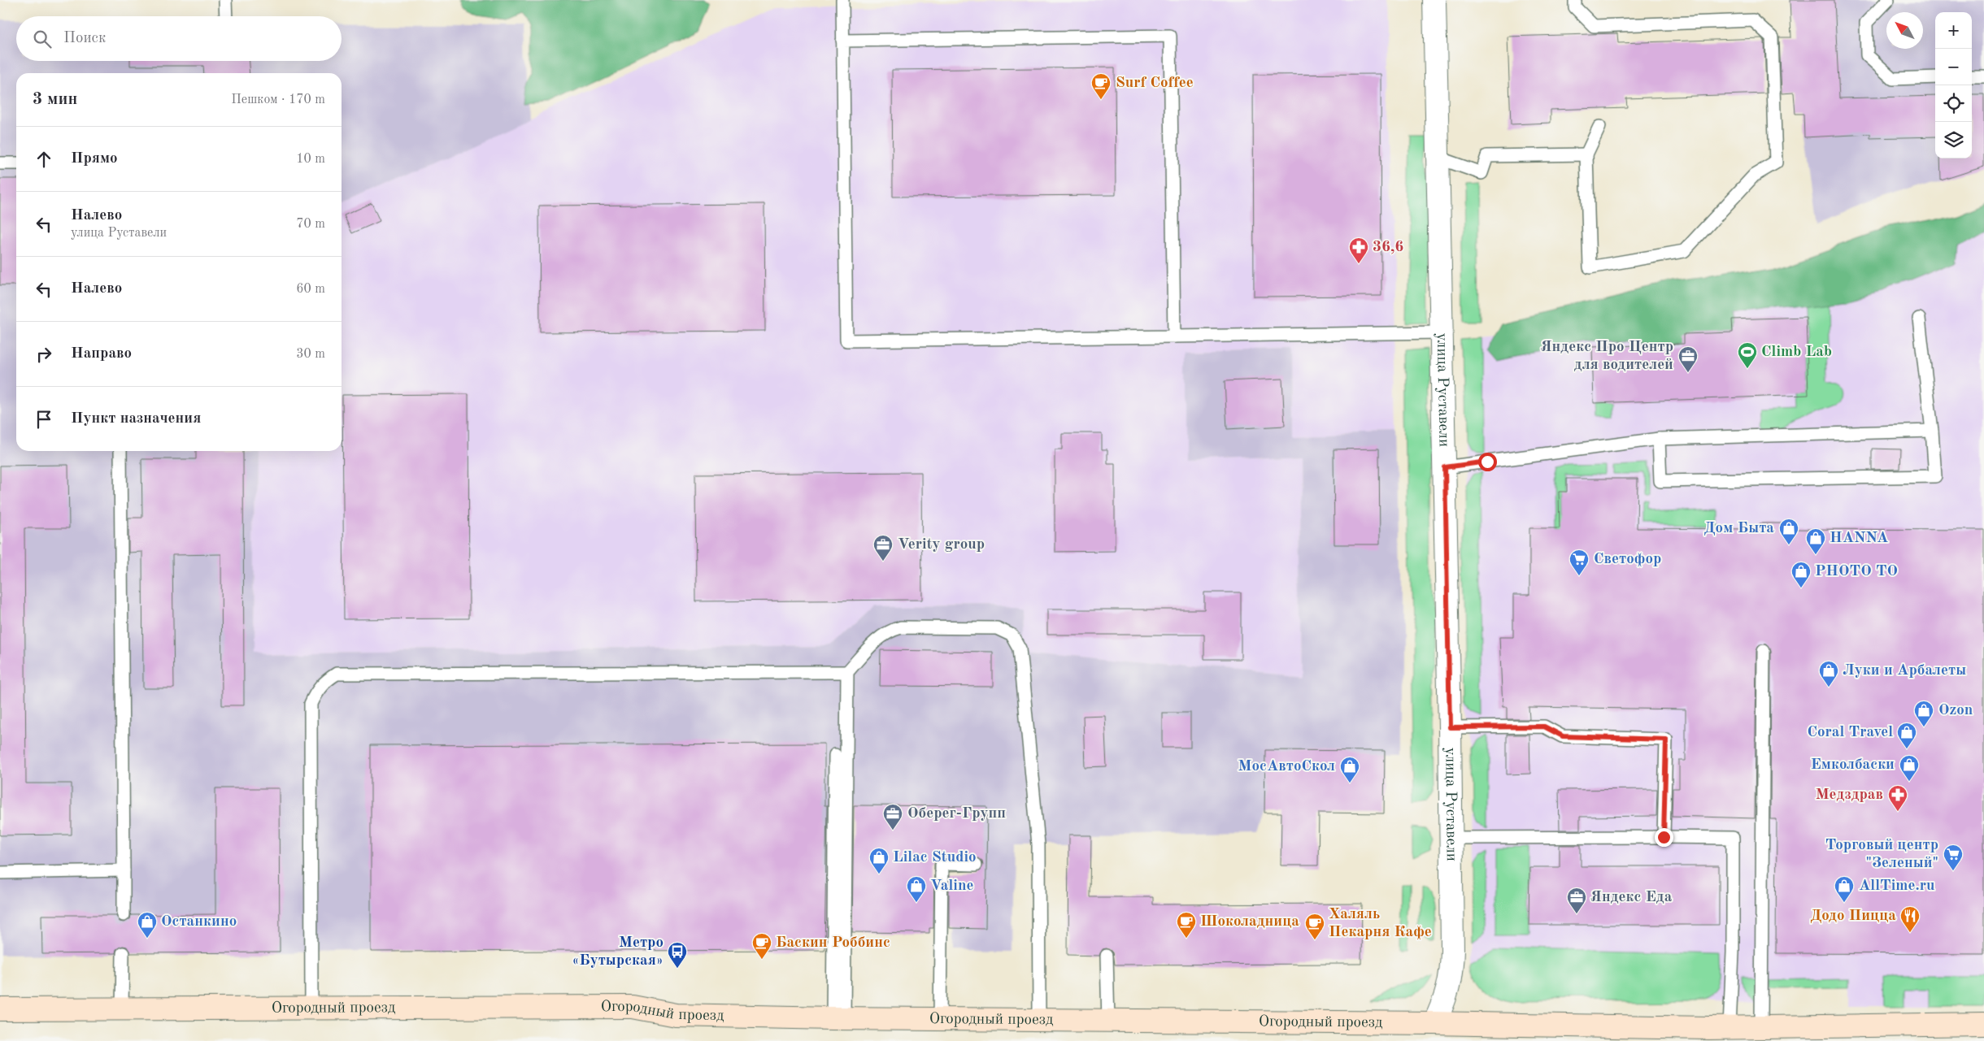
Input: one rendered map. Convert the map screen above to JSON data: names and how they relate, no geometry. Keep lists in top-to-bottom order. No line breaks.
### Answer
{"streets":{"main road":["улица Руставели","Огородный проезд"]},"crossings":[["улица Руставели","Огородный проезд"]],"places":{"cafe":["Surf Coffee","Шоколадница","Халяль Пекарня Кафе","Баскин Роббинс"],"pharmacy":["36,6","Медздрав"],"sports":["Climb Lab"],"office":["Яндекс Про Центр для водителей","Verity group","Оберег-Групп","Яндекс Еда"],"shop":["Дом Быта","HANNA","PHOTO TO","Луки и Арбалеты","Ozon","Coral Travel","Емколбаски","МосАвтоСкол","Lilac Studio","Valine","AllTime.ru","Останкино"],"supermarket":["Светофор","Торговый центр \"Зеленый\""],"restaurant":["Додо Пицца"],"bus stop":["Метро «Бутырская»"]},"north":"top left","page":{"map_buttons":["+","−"],"search":"Поиск","heading":["3 мин","Пешком · 170 m"],"list":[["Прямо","10 m"],["Налево","улица Руставели","70 m"],["Налево","60 m"],["Направо","30 m"],"Пункт назначения"]}}
